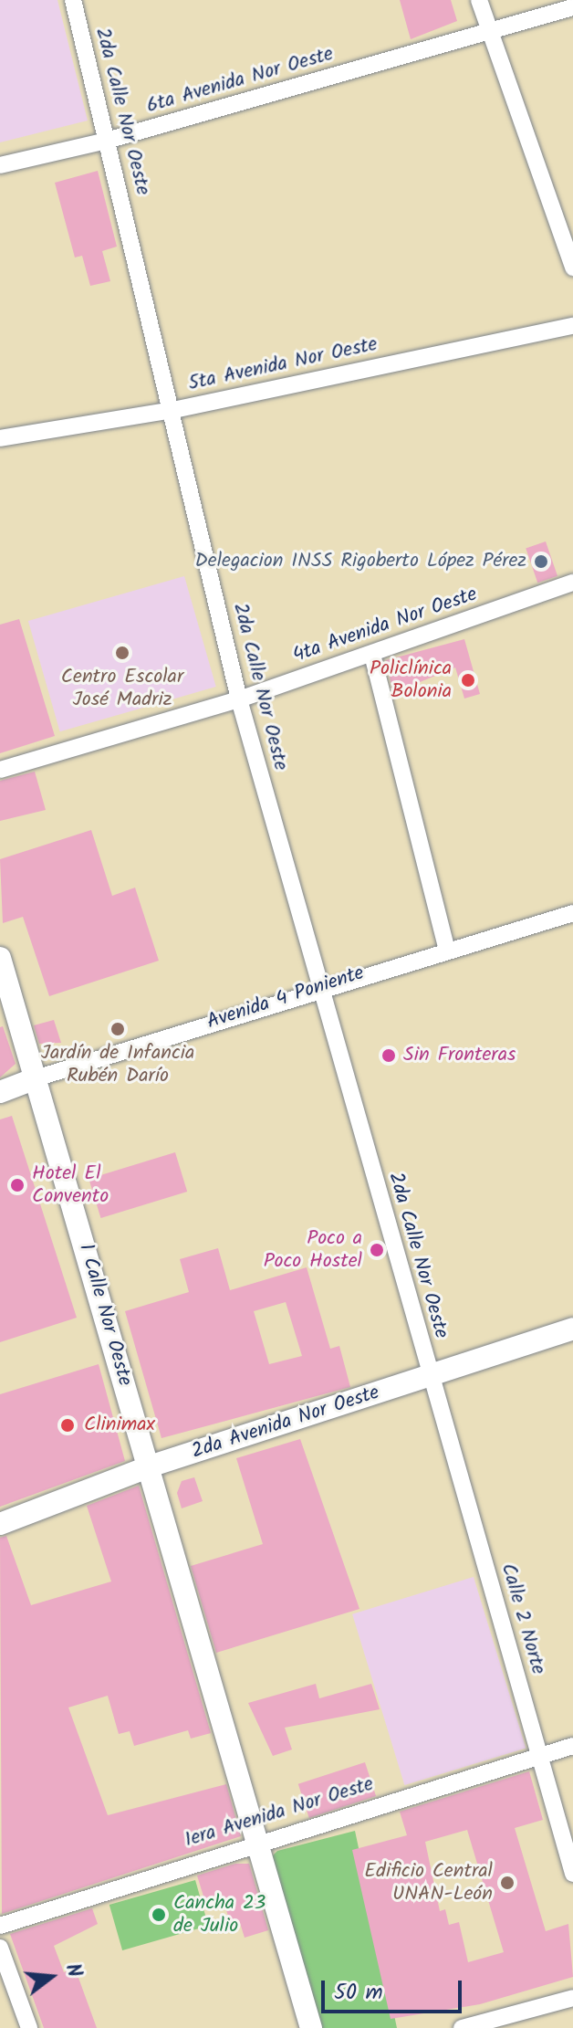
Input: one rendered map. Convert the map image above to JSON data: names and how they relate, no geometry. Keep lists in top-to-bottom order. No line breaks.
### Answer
{"streets":{"street":["6ta Avenida Nor Oeste","2da Calle Nor Oeste","5ta Avenida Nor Oeste","4ta Avenida Nor Oeste","Avenida 4 Poniente","1 Calle Nor Oeste","2da Avenida Nor Oeste","Calle 2 Norte","1era Avenida Nor Oeste"]},"crossings":[["6ta Avenida Nor Oeste","2da Calle Nor Oeste"],["2da Calle Nor Oeste","5ta Avenida Nor Oeste"],["2da Calle Nor Oeste","4ta Avenida Nor Oeste"],["2da Calle Nor Oeste","Avenida 4 Poniente"],["2da Calle Nor Oeste","2da Avenida Nor Oeste"],["2da Calle Nor Oeste","Calle 2 Norte"],["Avenida 4 Poniente","1 Calle Nor Oeste"],["1 Calle Nor Oeste","2da Avenida Nor Oeste"],["1 Calle Nor Oeste","1era Avenida Nor Oeste"],["2da Avenida Nor Oeste","Calle 2 Norte"],["Calle 2 Norte","1era Avenida Nor Oeste"]],"places":["Delegacion INSS Rigoberto López Pérez","Centro Escolar José Madriz","Policlínica Bolonia","Jardín de Infancia Rubén Darío","Sin Fronteras","Hotel El Convento","Poco a Poco Hostel","Clinimax","Edificio Central UNAN-León","Cancha 23 de Julio"],"scale_bar":"50 m","north":"right"}
